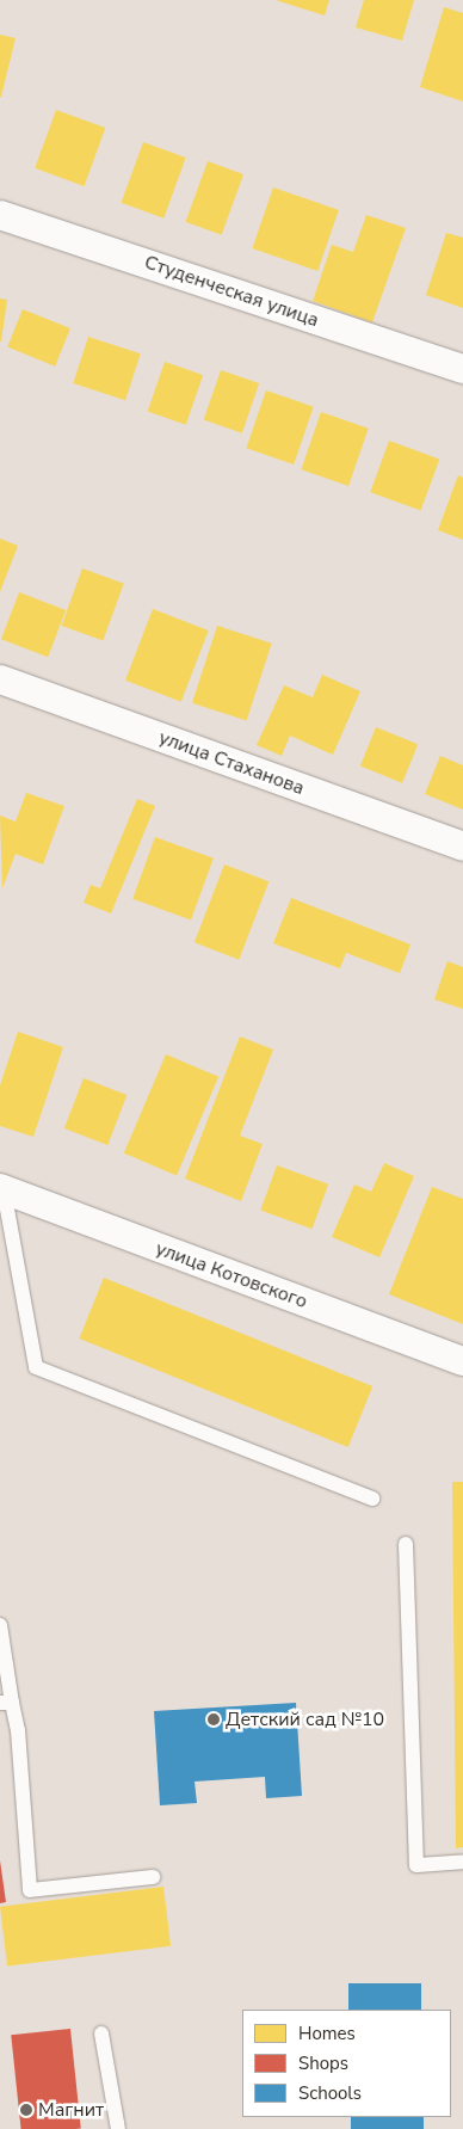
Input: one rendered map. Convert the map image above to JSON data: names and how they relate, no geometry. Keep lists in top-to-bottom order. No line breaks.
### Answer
{"streets":{"street":["Студенческая улица","улица Стаханова","улица Котовского"]},"places":["Детский сад №10","Магнит"],"legend":["Homes","Shops","Schools"]}
